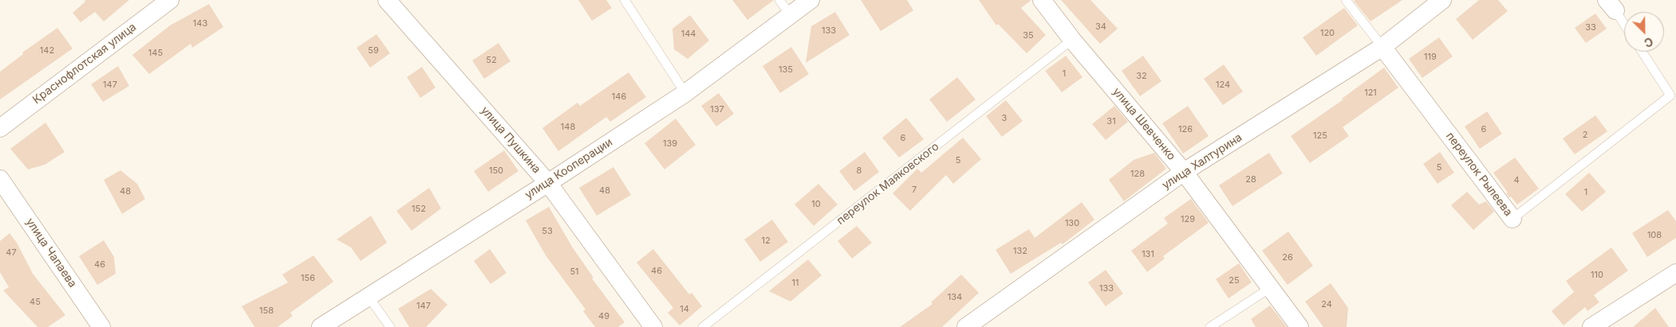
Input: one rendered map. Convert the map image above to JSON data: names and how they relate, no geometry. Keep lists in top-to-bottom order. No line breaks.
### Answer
{"streets":{"street":["Краснофлотская улица","улица Шевченко","улица Пушкина","улица Халтурина","улица Кооперации","переулок Рылеева","улица Чапаева"],"lane":["переулок Маяковского"]},"crossings":[["улица Шевченко","улица Халтурина"],["улица Шевченко","переулок Маяковского"],["улица Пушкина","улица Кооперации"],["улица Халтурина","переулок Рылеева"]],"house_numbers":["143","34","33","133","120","144","35","142","59","145","119","52","135","1","32","147","124","121","146","137","3","31","148","126","6","2","125","6","139","5","5","150","8","128","28","4","7","48","48","1","10","152","129","130","53","108","12","132","47","131","26","46","46","51","110","156","25","11","133","134","45","24","147","14","158","49"],"north":"bottom right"}
